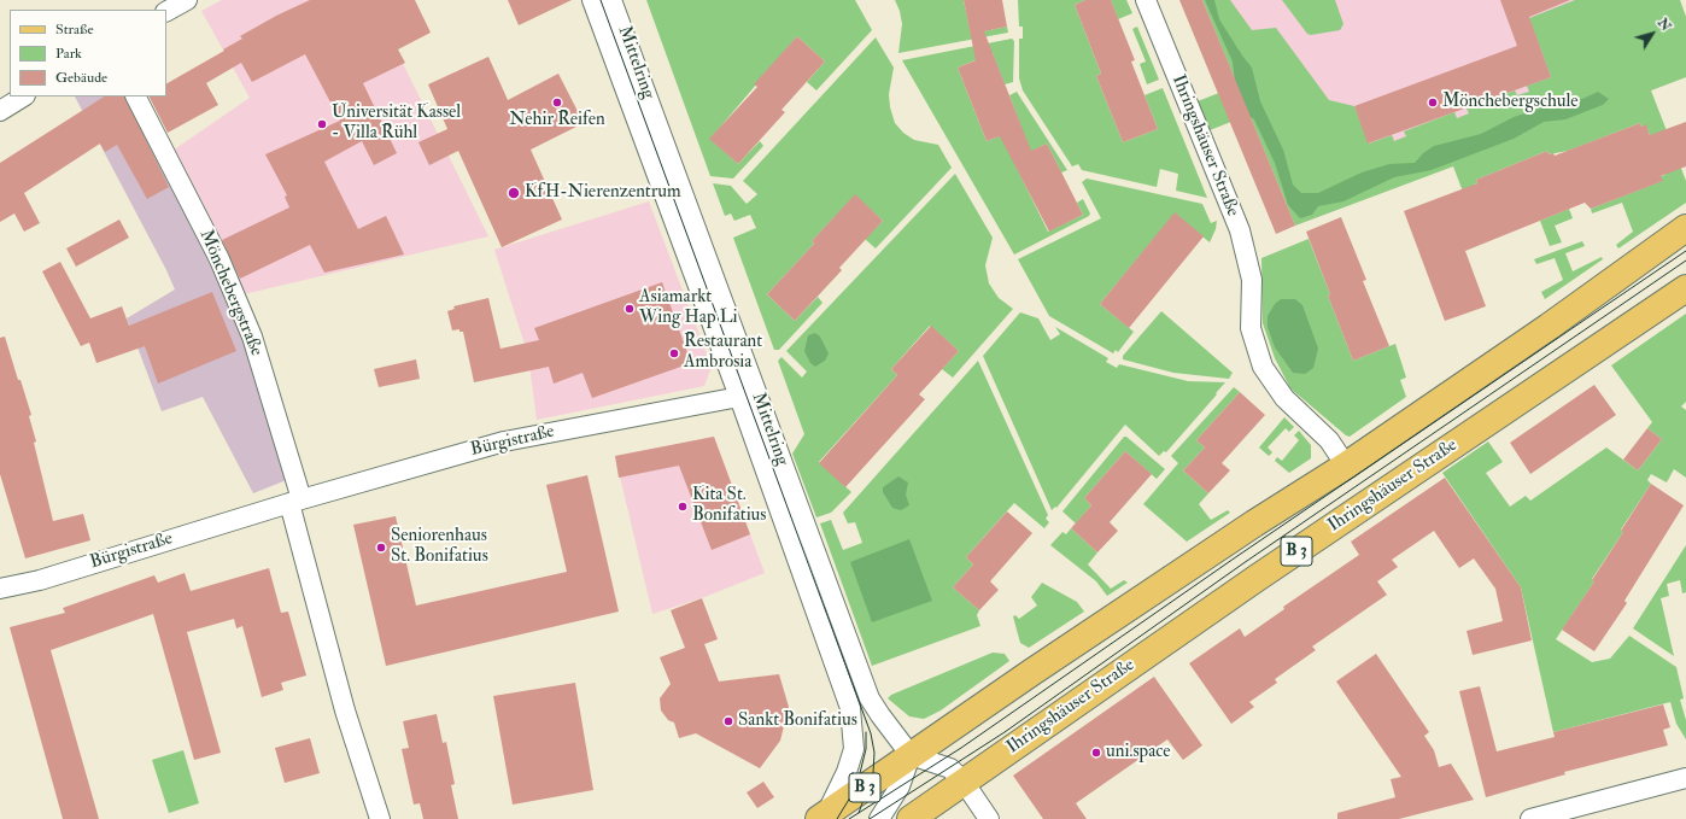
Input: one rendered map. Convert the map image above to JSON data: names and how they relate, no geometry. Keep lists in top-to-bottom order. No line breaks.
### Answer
{"streets":{"main road":["Ihringshäuser Straße","B 3"],"street":["Mittelring","Mönchebergstraße","Bürgistraße"]},"crossings":[["Mittelring","Bürgistraße"],["Mittelring","B 3"],["Ihringshäuser Straße","B 3"],["Mönchebergstraße","Bürgistraße"]],"places":["Nehir Reifen","Mönchebergschule","Universität Kassel - Villa Rühl","KfH-Nierenzentrum","Asiamarkt Wing Hap Li","Restaurant Ambrosia","Kita St. Bonifatius","Seniorenhaus St. Bonifatius","Sankt Bonifatius","uni.space"],"legend":["Straße","Park","Gebäude"],"north":"top right"}
